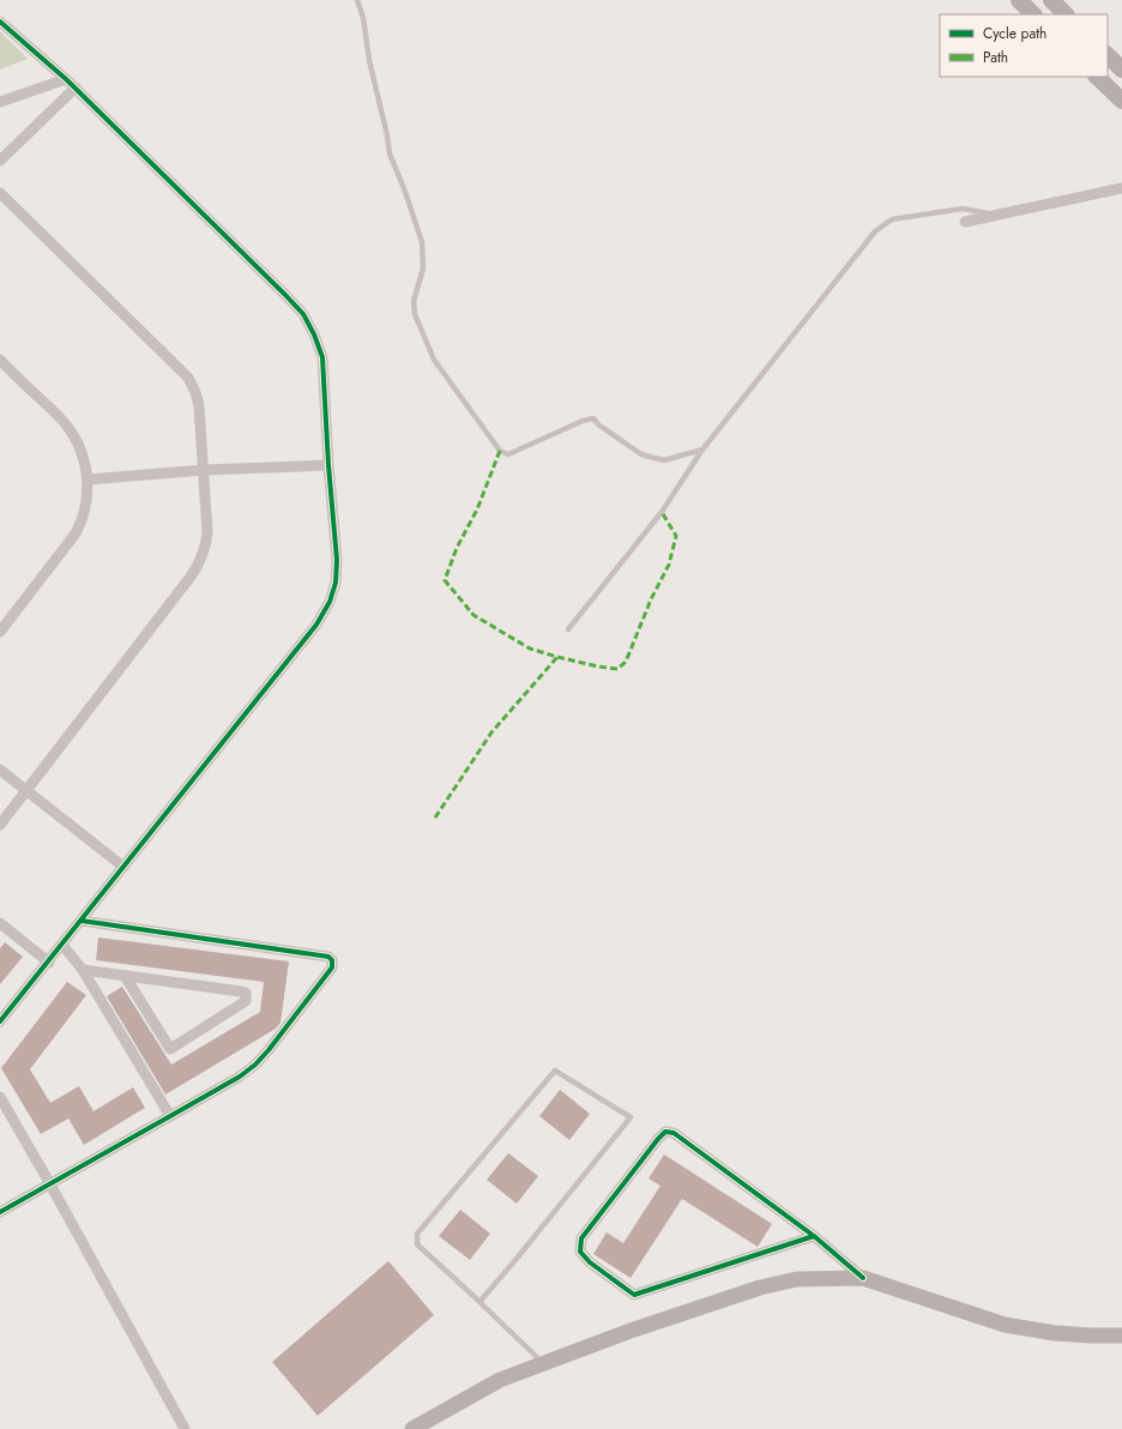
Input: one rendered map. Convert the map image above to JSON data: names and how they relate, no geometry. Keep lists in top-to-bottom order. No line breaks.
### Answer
{"legend":["Cycle path","Path"]}
